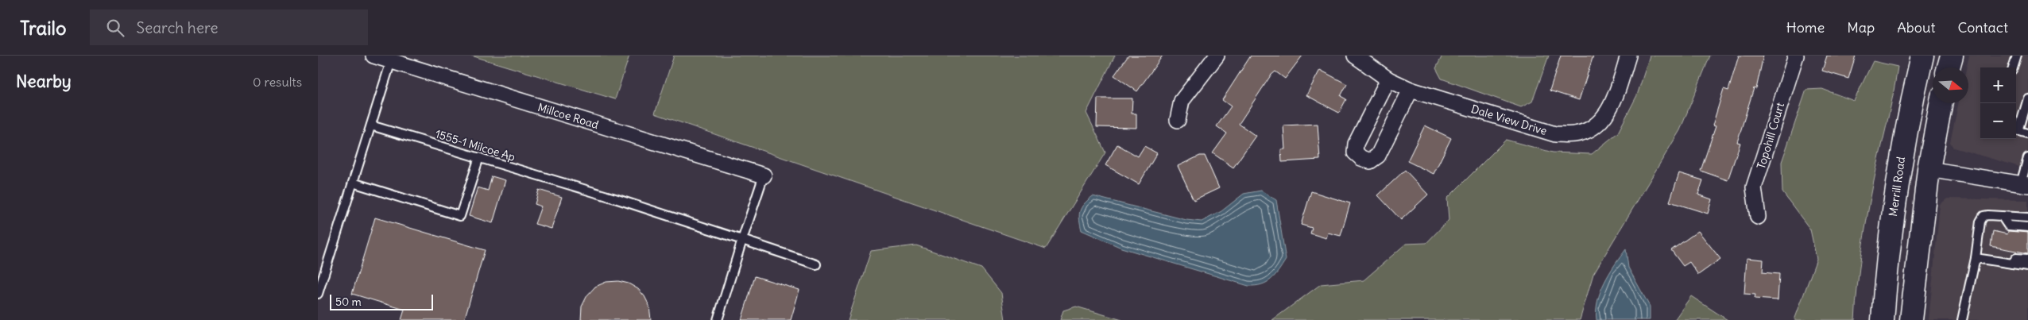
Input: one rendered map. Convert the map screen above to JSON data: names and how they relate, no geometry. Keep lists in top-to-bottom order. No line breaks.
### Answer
{"streets":{"main road":["Merrill Road"],"street":["Millcoe Road","Dale View Drive","Topohill Court"],"lane":["1555-1 Milcoe Ap"]},"scale_bar":"50 m","north":"right","page":{"header":"Trailo","search":"Search here","nav":["Home","Map","About","Contact"],"heading":["Nearby","0 results"],"map_buttons":["+","−"],"scale":"50 m"}}
